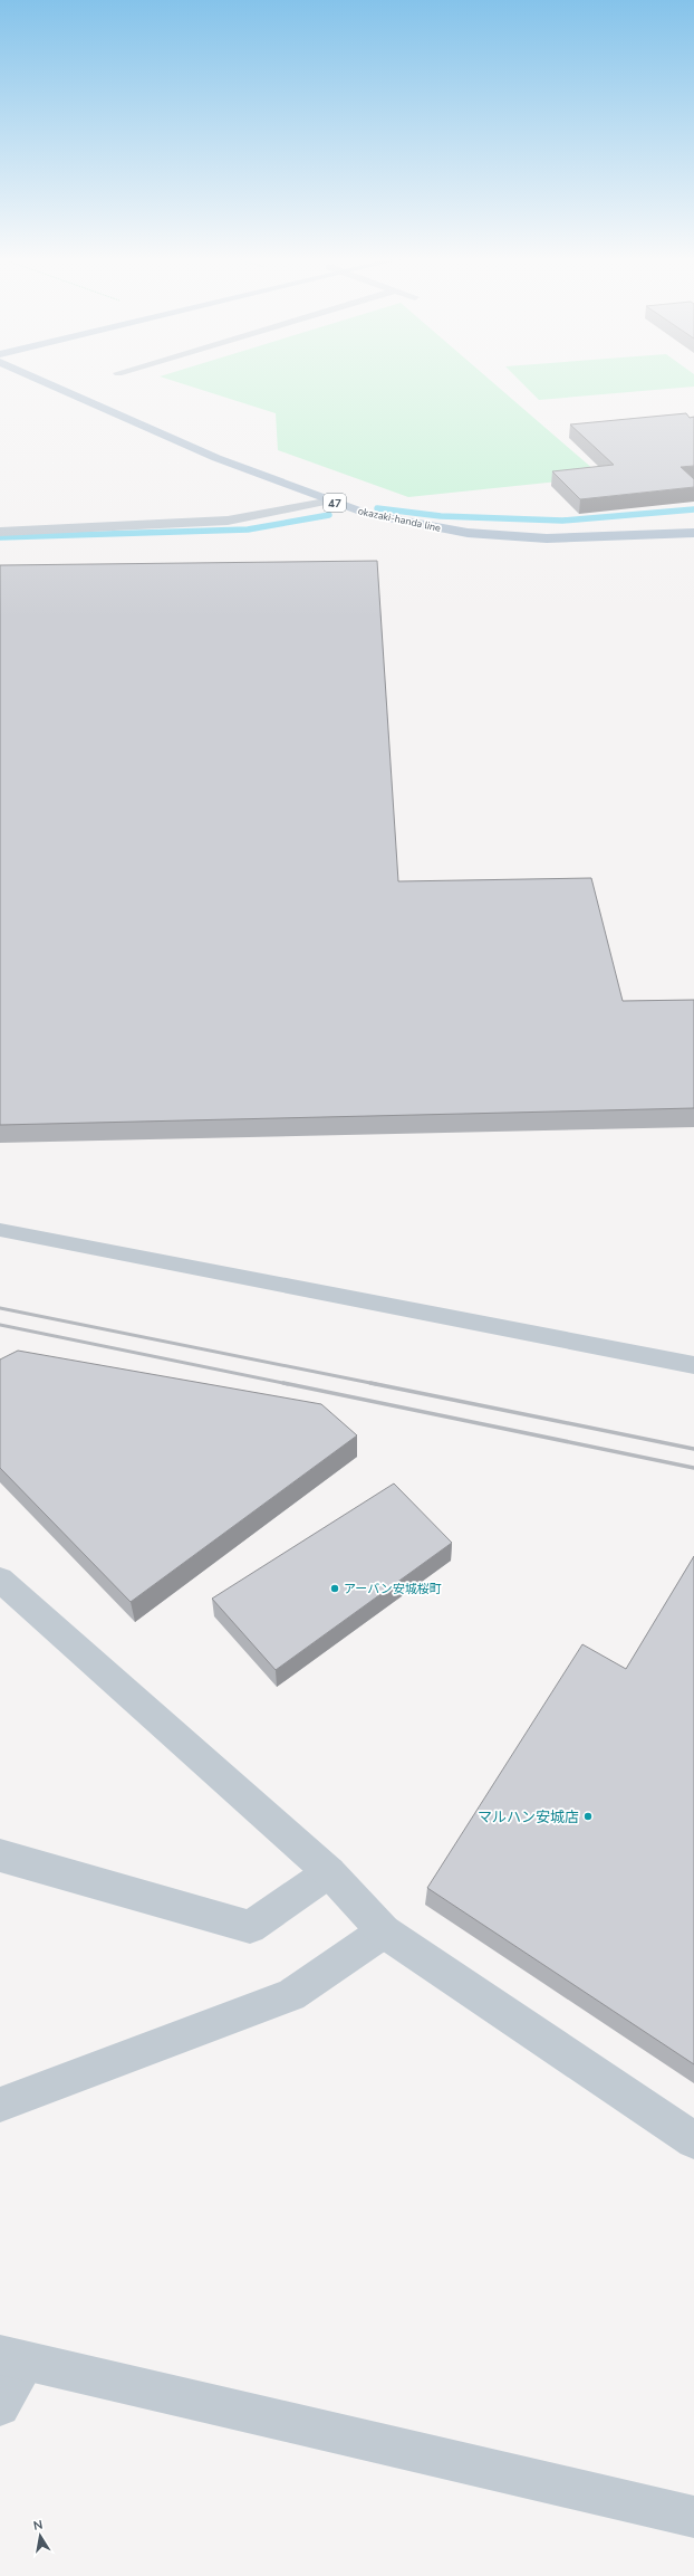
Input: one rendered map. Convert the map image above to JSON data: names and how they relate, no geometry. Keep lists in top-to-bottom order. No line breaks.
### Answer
{"streets":{"main road":["47","okazaki-handa line"]},"places":["アーバン安城桜町","マルハン安城店"],"north":"top"}
